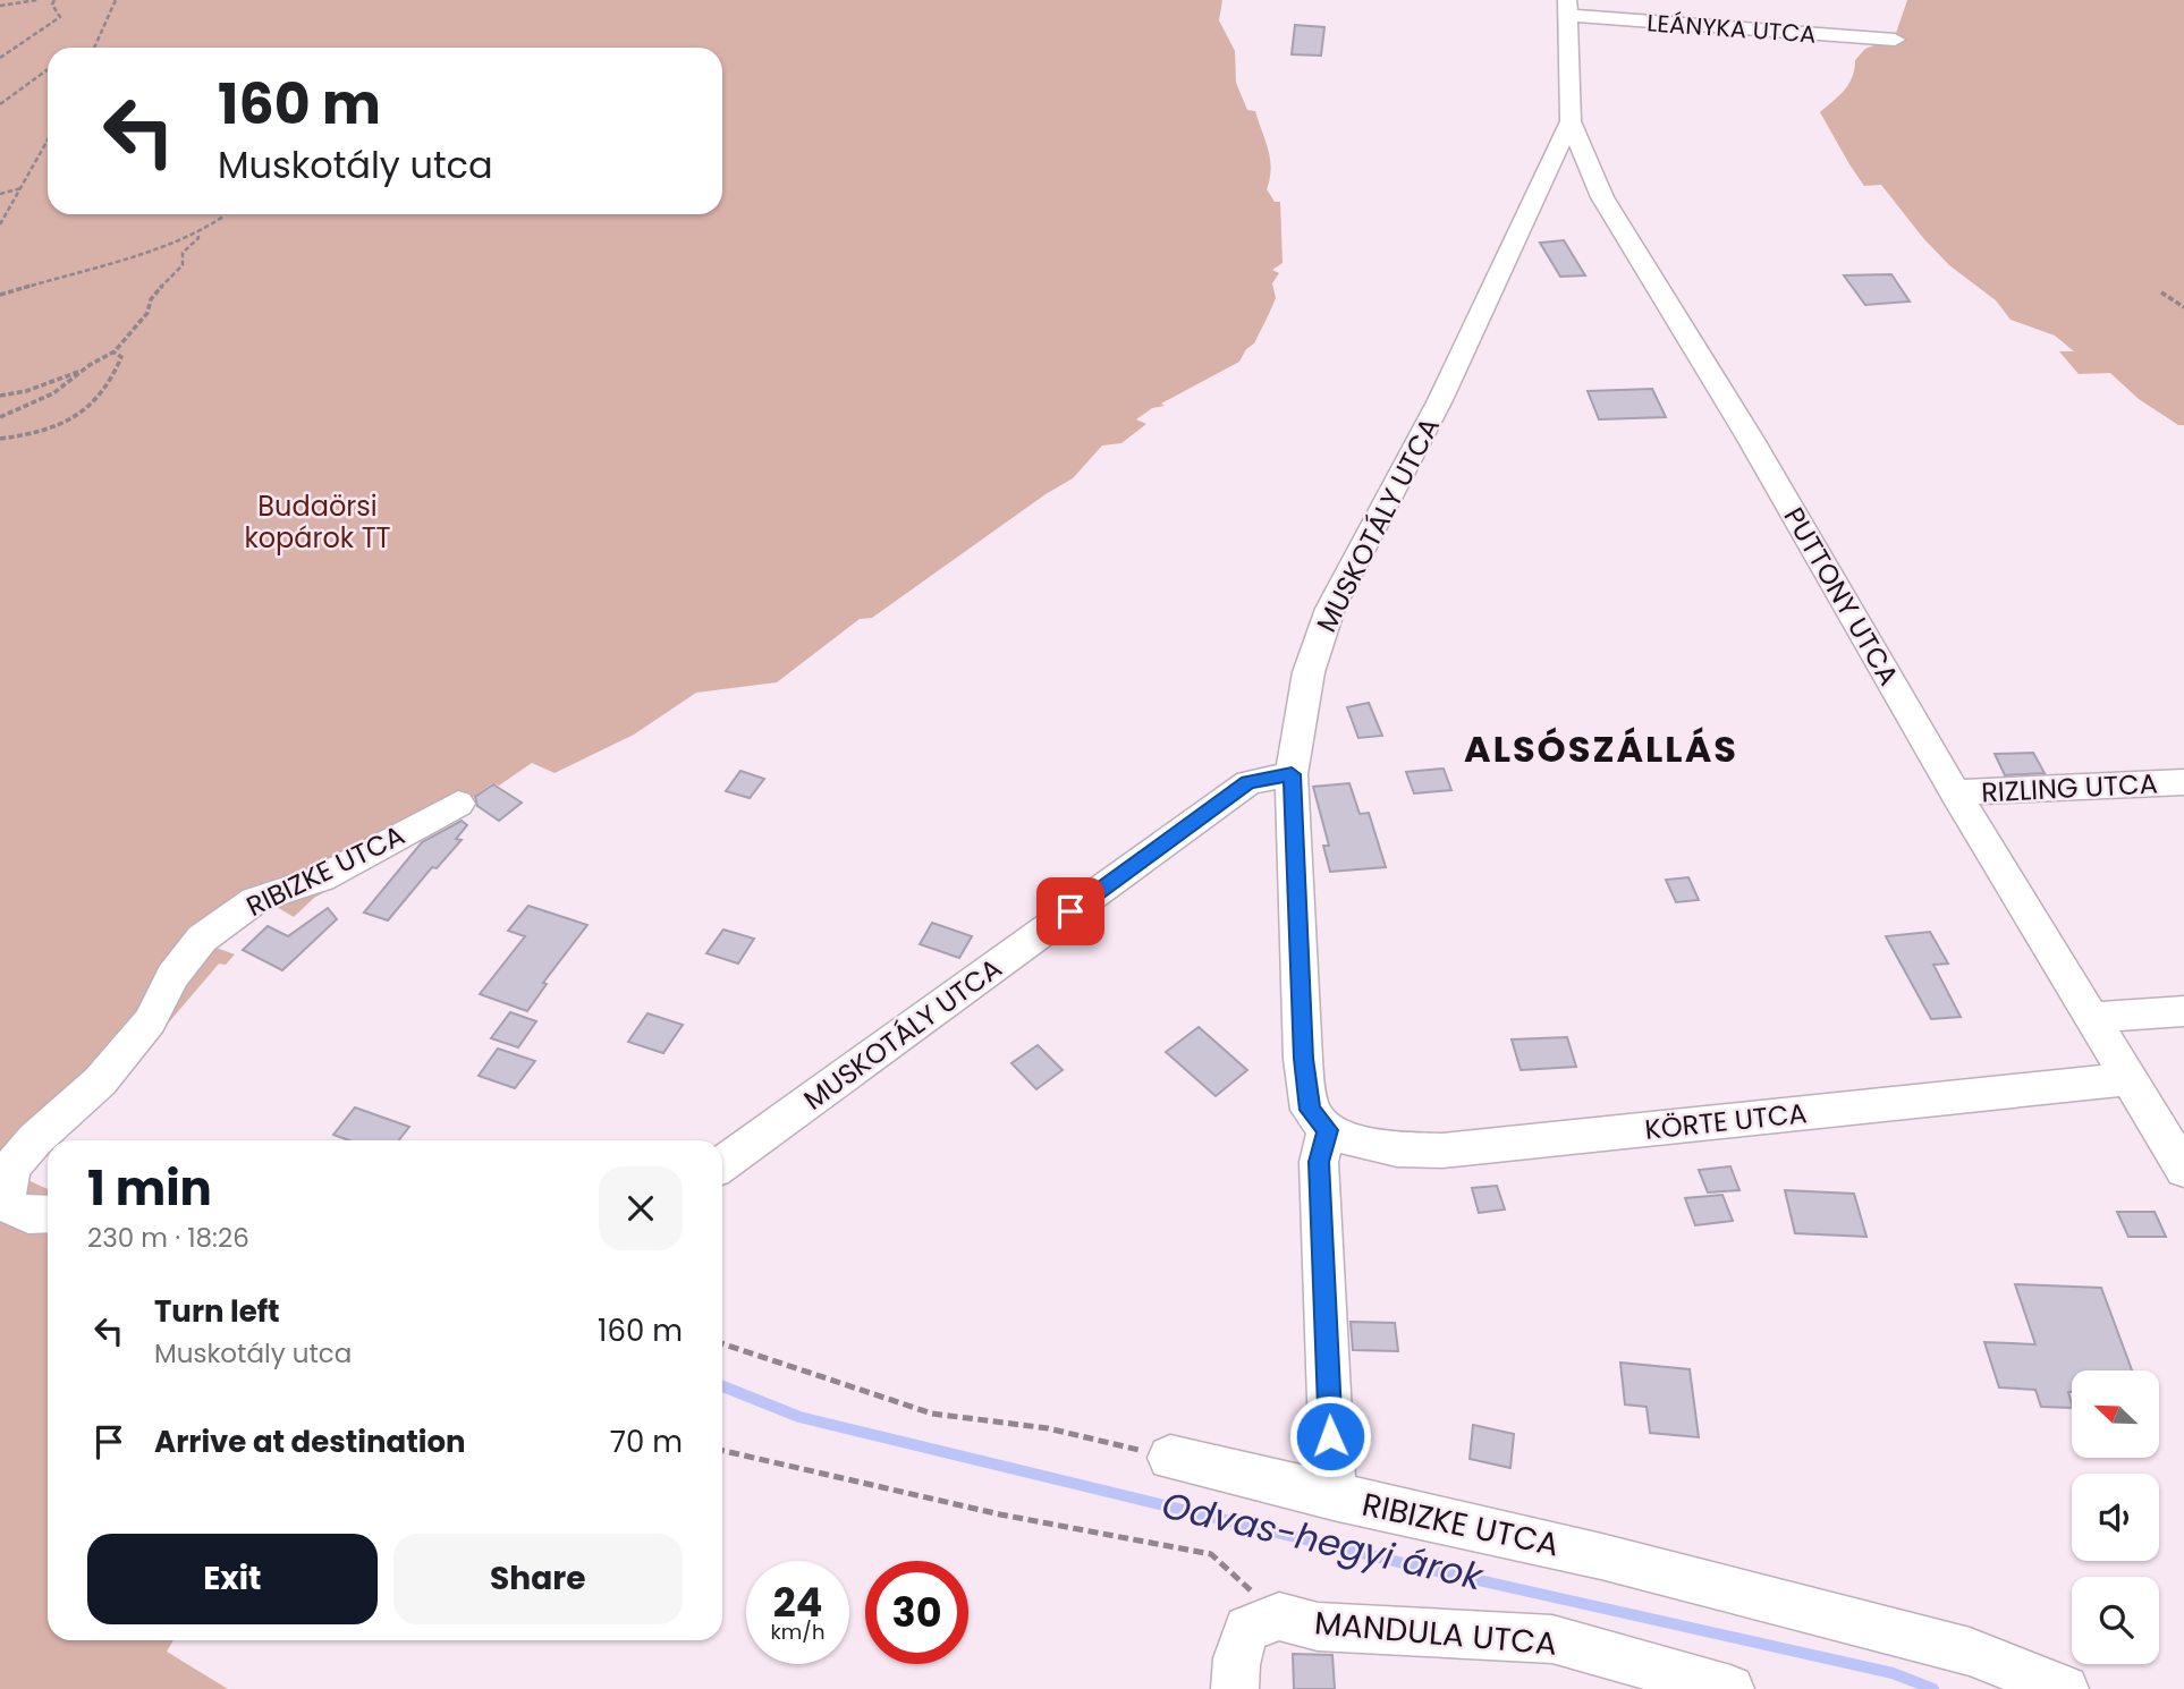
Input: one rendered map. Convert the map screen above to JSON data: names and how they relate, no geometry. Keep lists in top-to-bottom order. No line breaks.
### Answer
{"streets":{"street":["LEÁNYKA UTCA","MUSKOTÁLY UTCA","PUTTONY UTCA","RIZLING UTCA","RIBIZKE UTCA","KÖRTE UTCA","MANDULA UTCA"]},"crossings":[["LEÁNYKA UTCA","PUTTONY UTCA"],["MUSKOTÁLY UTCA","PUTTONY UTCA"],["PUTTONY UTCA","RIZLING UTCA"],["PUTTONY UTCA","KÖRTE UTCA"]],"districts":["ALSÓSZÁLLÁS"],"water":["Odvas-hegyi árok"],"parks":["Budaörsi kopárok TT"],"north":"top left","page":{"turn":["160 m","Muskotály utca"],"heading":["1 min","230 m · 18:26"],"list":[{"name":"Turn left","note":"Muskotály utca","value":"160 m"},{"name":"Arrive at destination","value":"70 m"}],"buttons":["Exit","Share"],"speed":"24 km/h","limit":"30"}}
